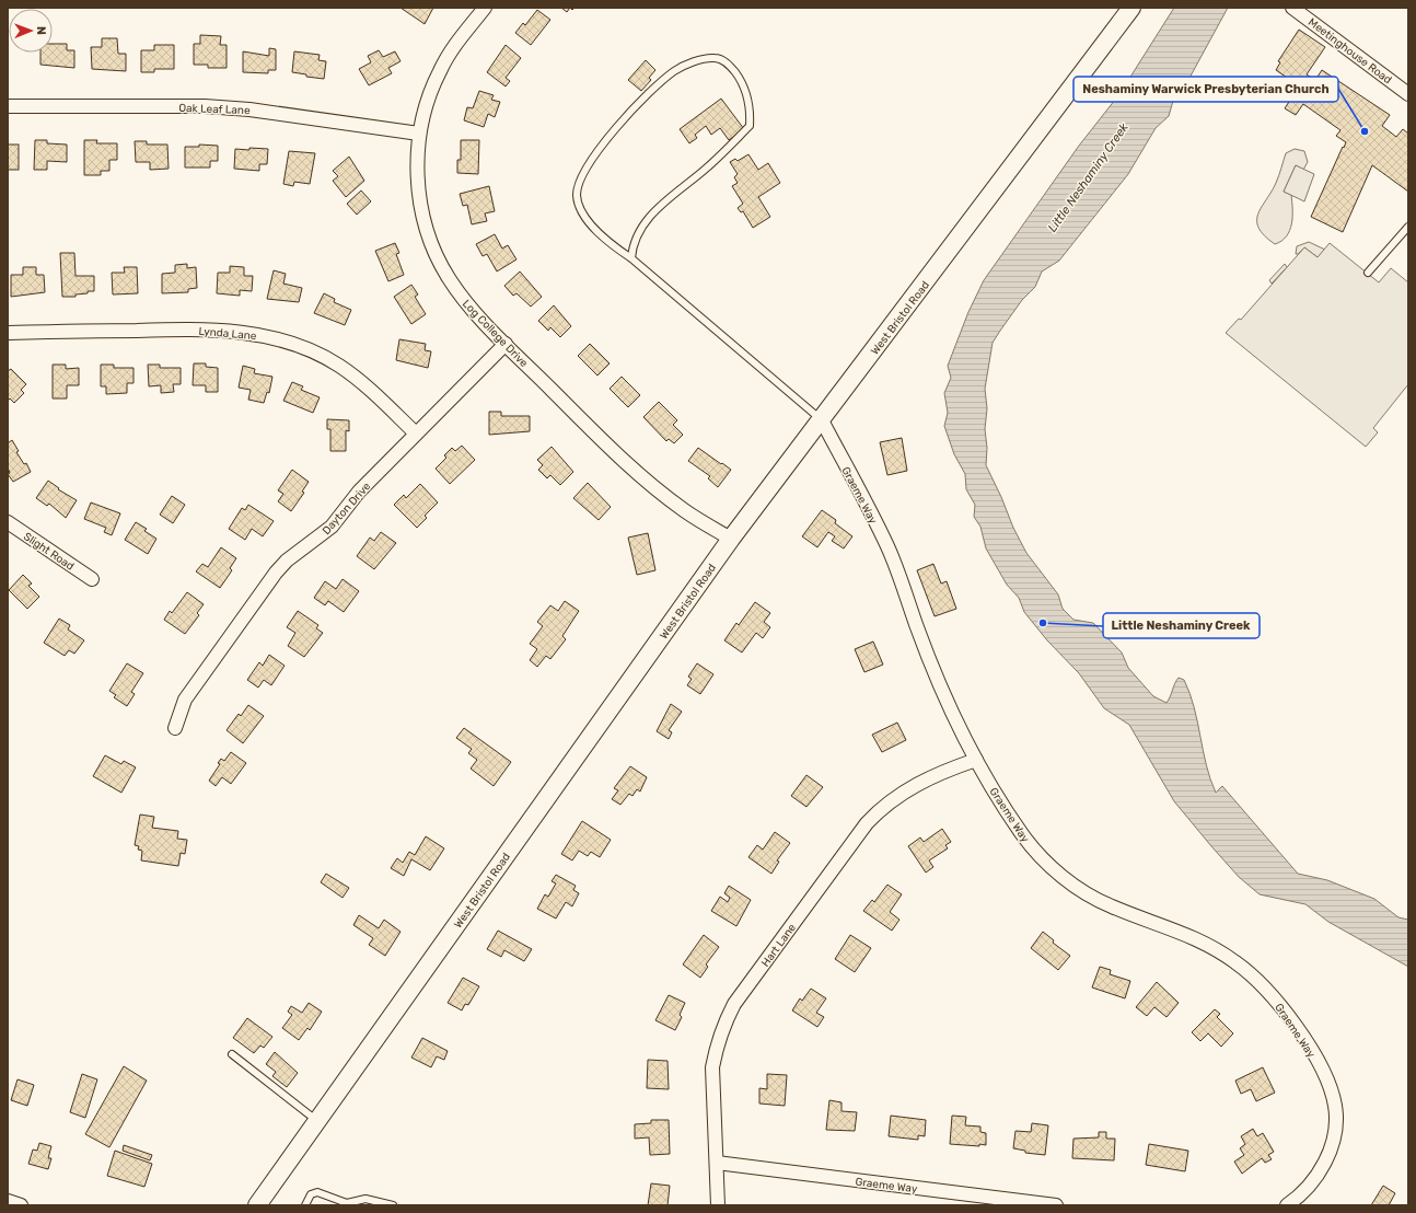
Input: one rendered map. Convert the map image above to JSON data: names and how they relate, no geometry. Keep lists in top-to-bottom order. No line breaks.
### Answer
{"streets":{"main road":["West Bristol Road"],"street":["Meetinghouse Road","Oak Leaf Lane","Lynda Lane","Log College Drive","Graeme Way","Dayton Drive","Slight Road","Hart Lane"]},"crossings":[["Oak Leaf Lane","Log College Drive"],["West Bristol Road","Log College Drive"],["West Bristol Road","Graeme Way"],["Lynda Lane","Dayton Drive"],["Log College Drive","Dayton Drive"],["Graeme Way","Hart Lane"]],"water":["Little Neshaminy Creek"],"places":["Neshaminy Warwick Presbyterian Church","Little Neshaminy Creek"],"north":"right"}
